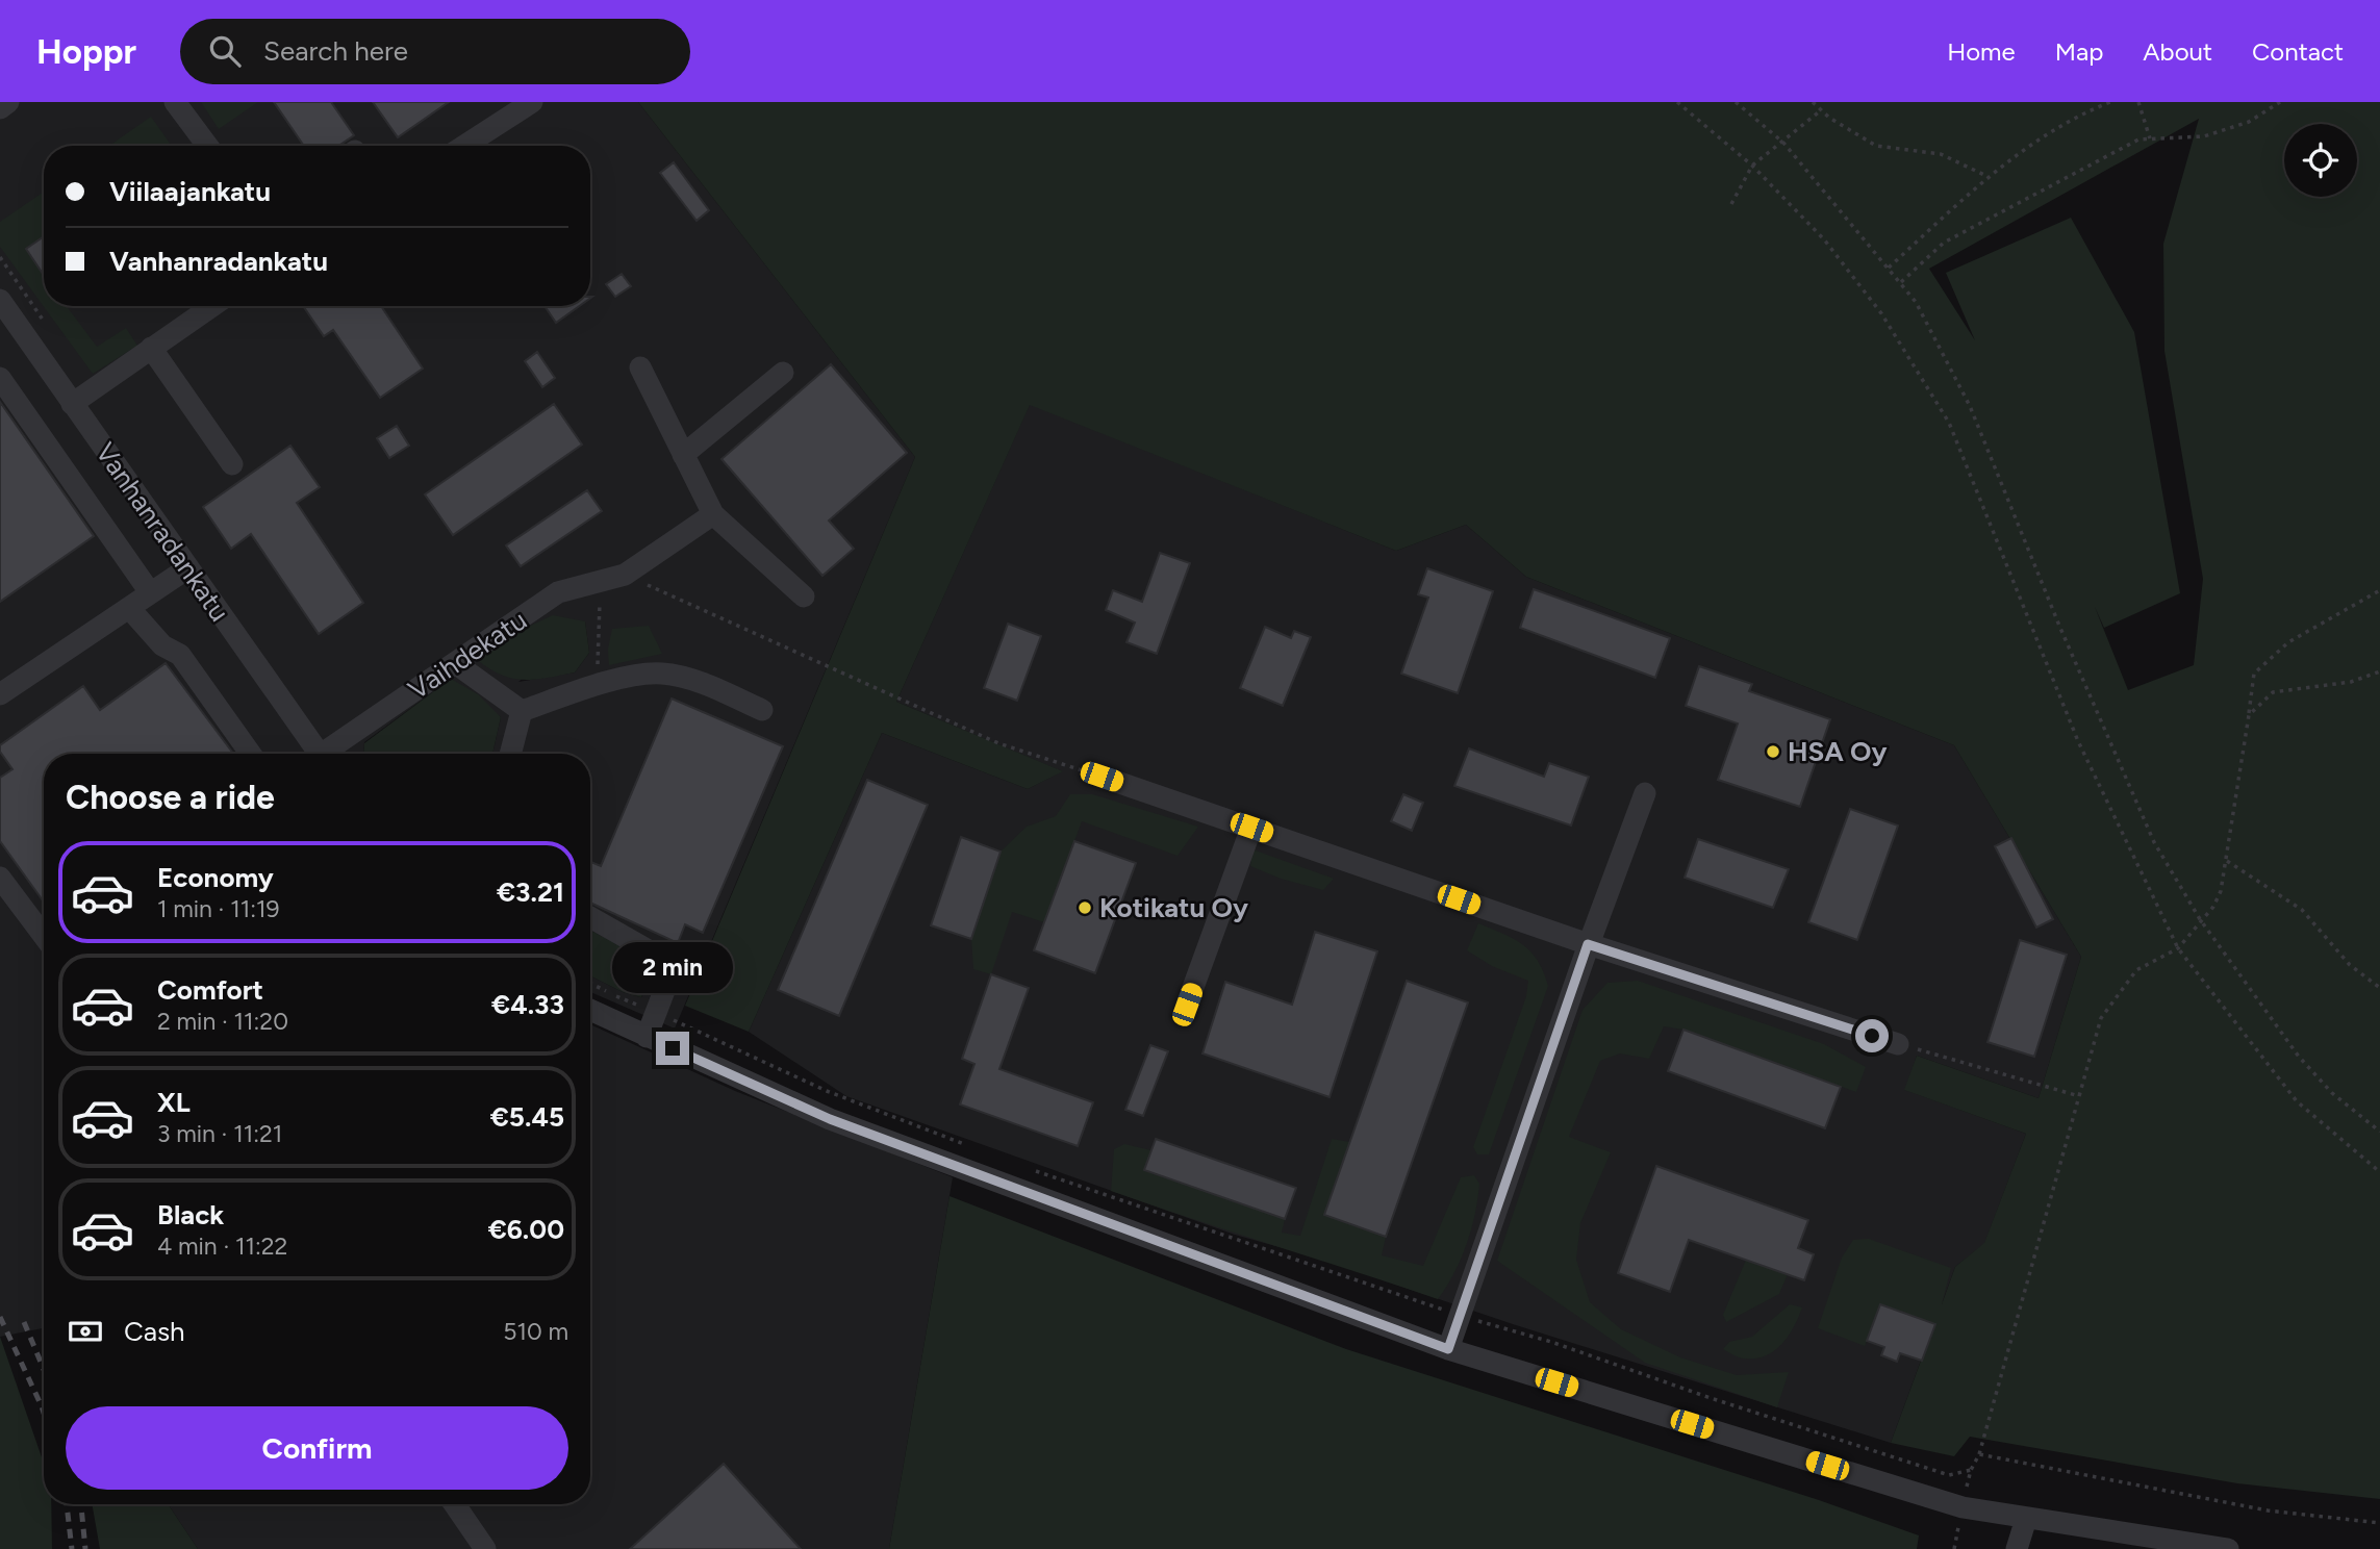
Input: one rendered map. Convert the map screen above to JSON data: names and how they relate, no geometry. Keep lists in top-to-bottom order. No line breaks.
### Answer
{"streets":{"street":["Vanhanradankatu","Vaihdekatu"]},"places":["HSA Oy","Kotikatu Oy"],"page":{"header":"Hoppr","search":"Search here","nav":["Home","Map","About","Contact"],"banner":["Viilaajankatu","Vanhanradankatu"],"heading":"Choose a ride","list":[{"name":"Economy","note":"1 min · 11:19","value":"€3.21"},{"name":"Comfort","note":"2 min · 11:20","value":"€4.33"},{"name":"XL","note":"3 min · 11:21","value":"€5.45"},{"name":"Black","note":"4 min · 11:22","value":"€6.00"}],"bubble":"2 min","pay":["Cash","510 m"],"buttons":"Confirm"}}
